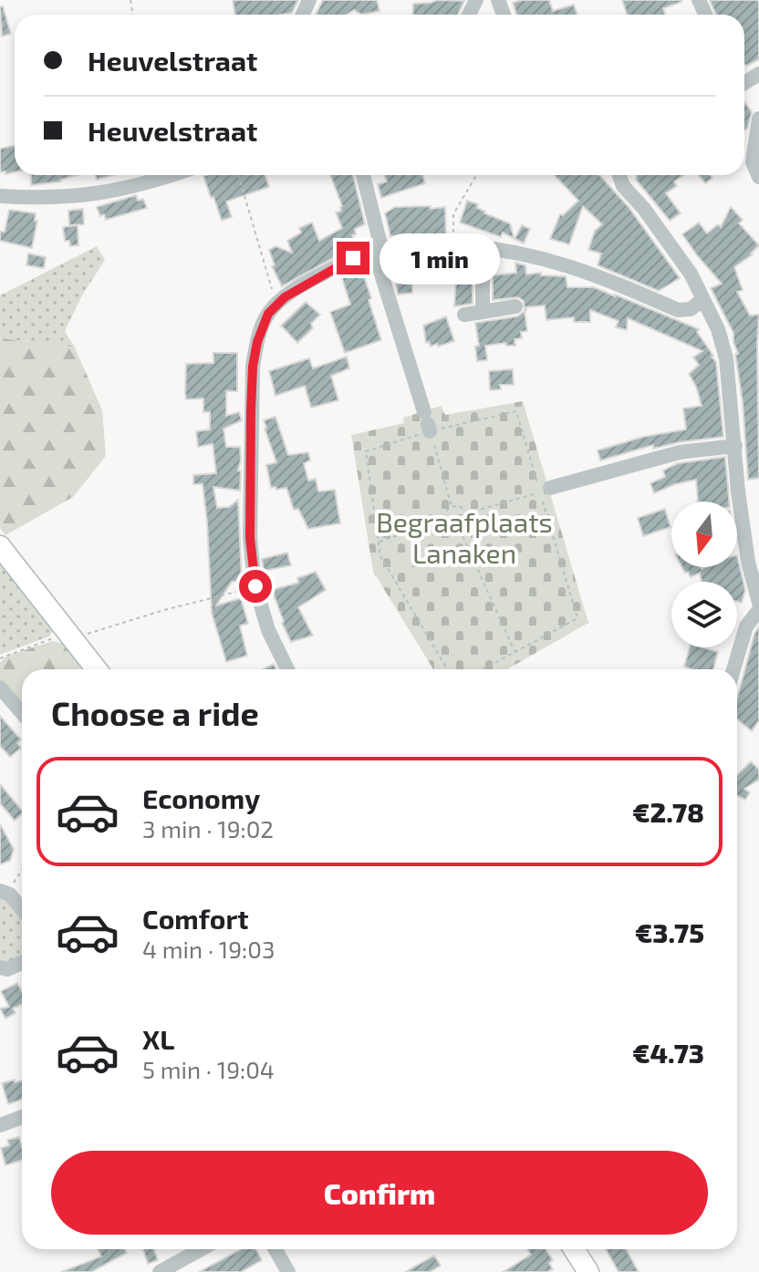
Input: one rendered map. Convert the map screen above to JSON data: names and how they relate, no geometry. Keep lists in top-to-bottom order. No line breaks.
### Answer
{"parks":["Begraafplaats Lanaken"],"north":"bottom","page":{"banner":["Heuvelstraat","Heuvelstraat"],"bubble":"1 min","heading":"Choose a ride","list":[{"name":"Economy","note":"3 min · 19:02","value":"€2.78"},{"name":"Comfort","note":"4 min · 19:03","value":"€3.75"},{"name":"XL","note":"5 min · 19:04","value":"€4.73"}],"buttons":"Confirm"}}
